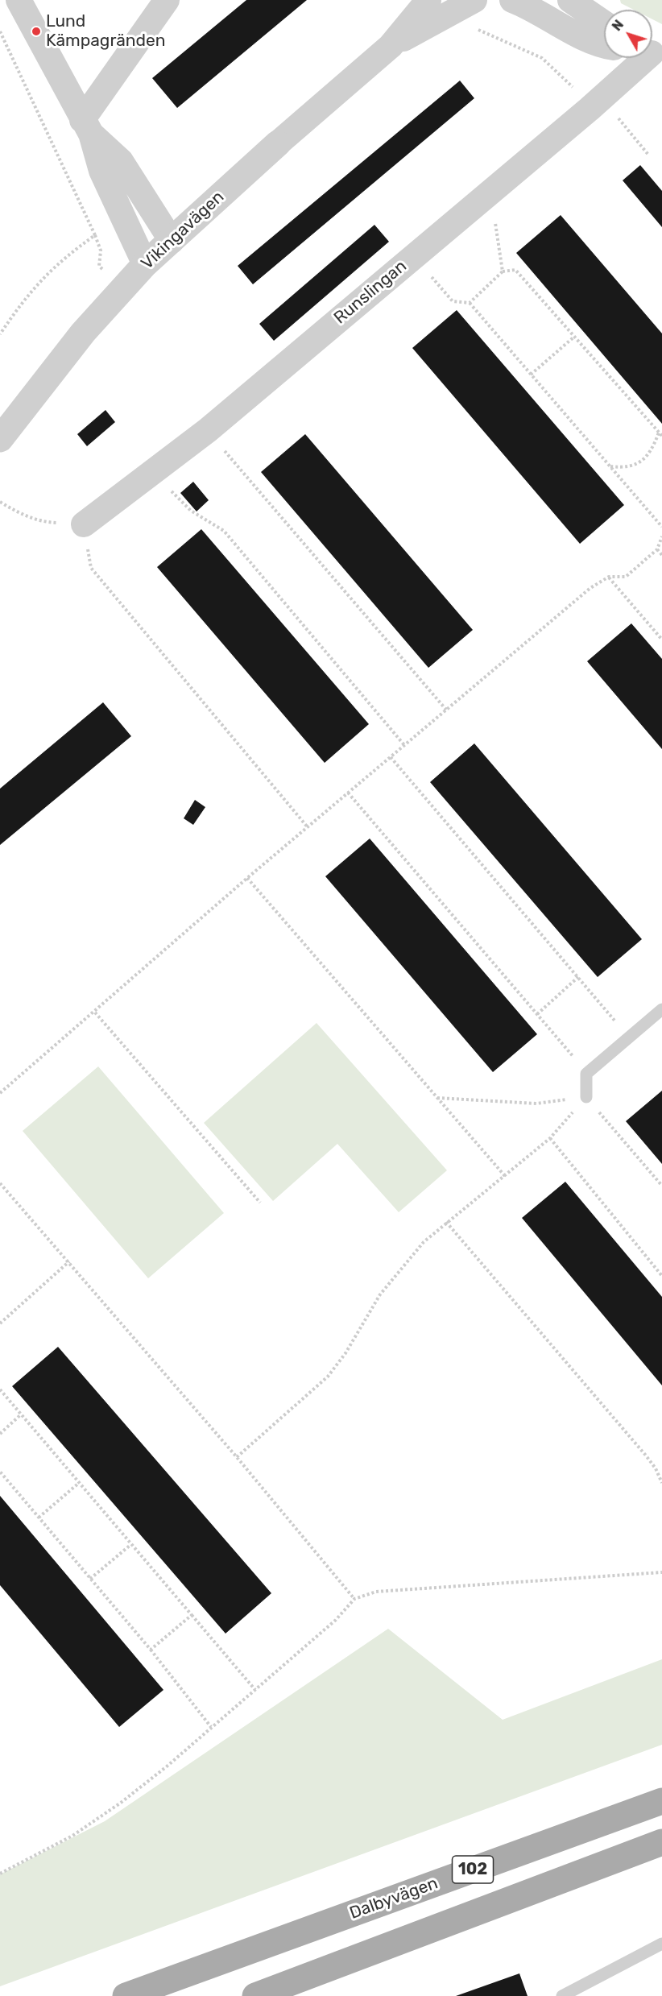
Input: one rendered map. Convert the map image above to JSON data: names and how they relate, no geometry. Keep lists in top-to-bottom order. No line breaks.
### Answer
{"streets":{"main road":["102","Dalbyvägen"],"street":["Vikingavägen","Runslingan"]},"places":["Lund Kämpagränden"],"north":"top left"}
